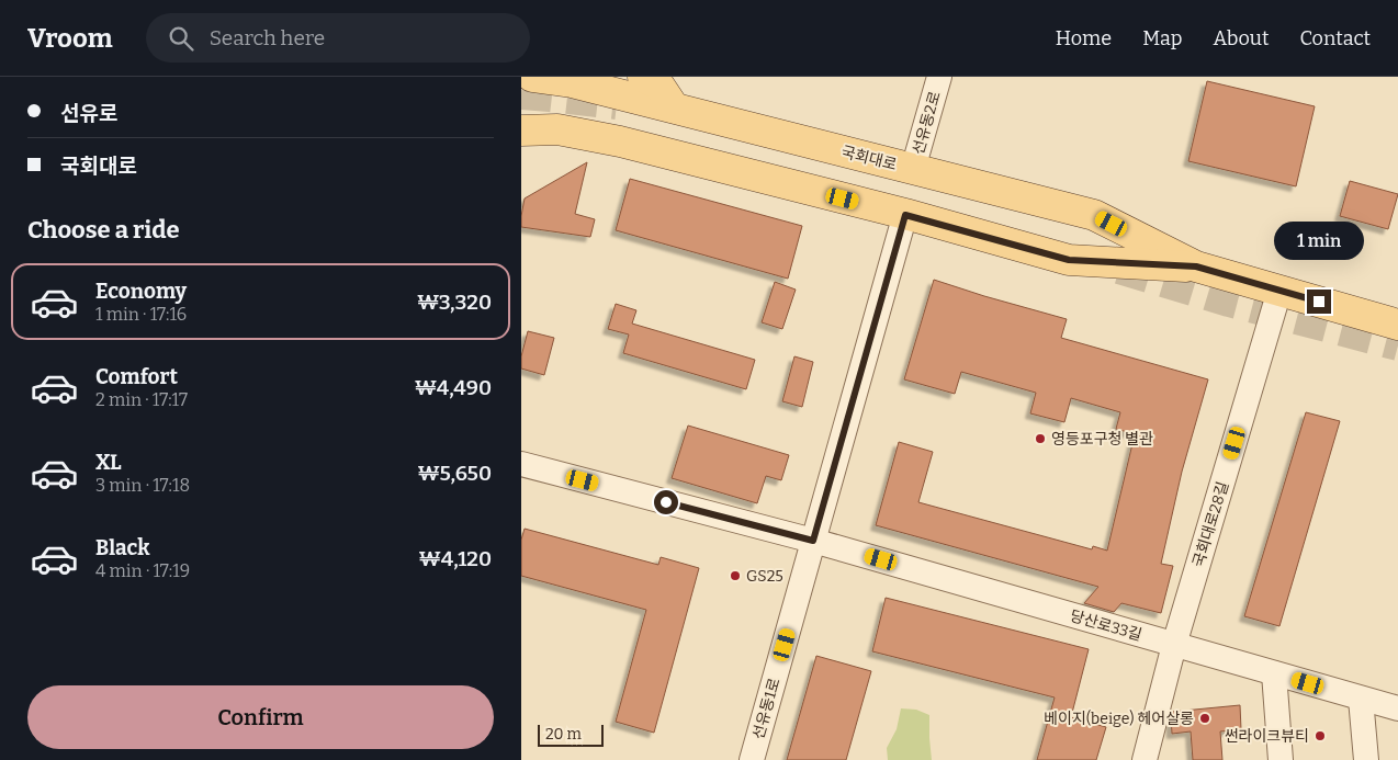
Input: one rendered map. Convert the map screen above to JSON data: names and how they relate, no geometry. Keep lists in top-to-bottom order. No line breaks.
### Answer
{"streets":{"main road":["국회대로"],"street":["선유동2로","국회대로28길","당산로33길","선유동1로"]},"crossings":[["선유동2로","국회대로"],["국회대로","국회대로28길"],["국회대로","선유동1로"],["국회대로28길","당산로33길"],["당산로33길","선유동1로"]],"places":["영등포구청 별관","GS25","베이지(beige) 헤어살롱","썬라이크뷰티"],"scale_bar":"20 m","page":{"header":"Vroom","search":"Search here","nav":["Home","Map","About","Contact"],"banner":["선유로","국회대로"],"heading":"Choose a ride","bubble":"1 min","list":[{"name":"Economy","note":"1 min · 17:16","value":"₩3,320"},{"name":"Comfort","note":"2 min · 17:17","value":"₩4,490"},{"name":"XL","note":"3 min · 17:18","value":"₩5,650"},{"name":"Black","note":"4 min · 17:19","value":"₩4,120"}],"buttons":"Confirm","scale":"20 m"}}
